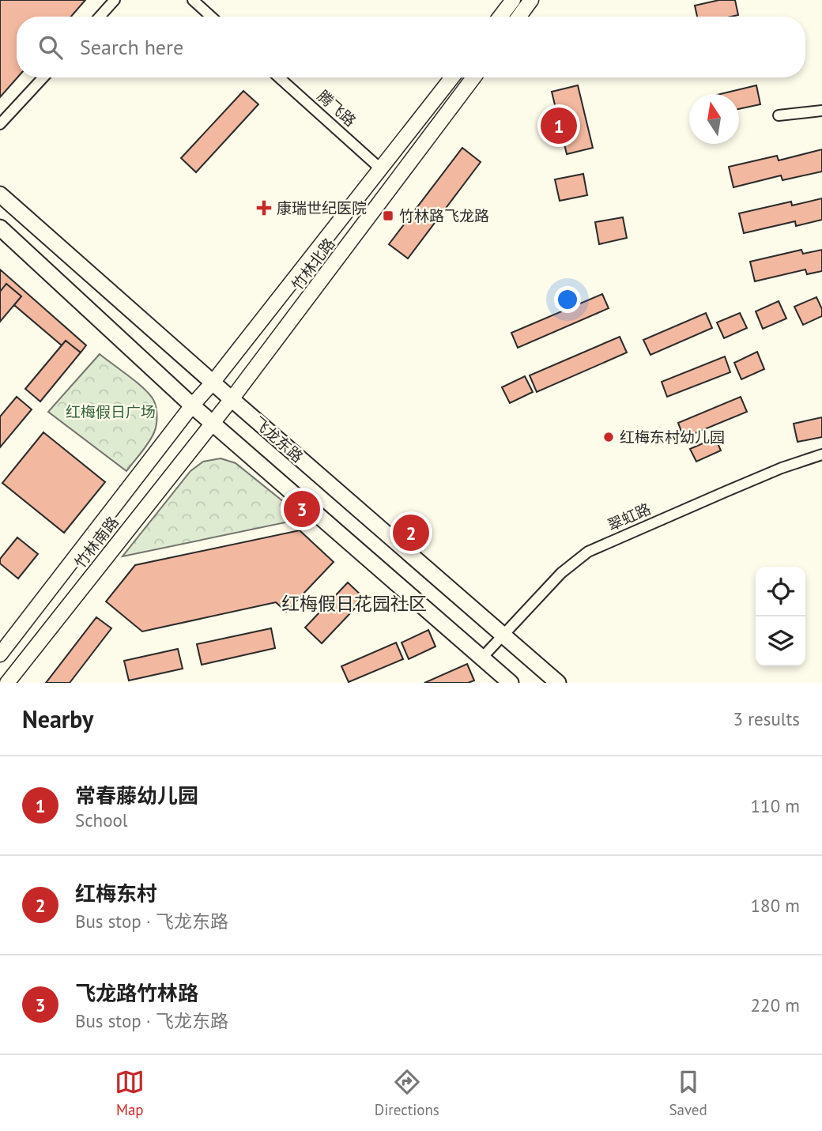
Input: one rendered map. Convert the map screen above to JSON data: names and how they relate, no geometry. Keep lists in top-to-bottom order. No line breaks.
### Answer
{"streets":{"main road":["竹林北路","飞龙东路","竹林南路"],"street":["腾飞路","翠虹路"]},"crossings":[["腾飞路","竹林北路"],["竹林北路","飞龙东路"],["竹林北路","竹林南路"],["飞龙东路","翠虹路"],["飞龙东路","竹林南路"]],"districts":["红梅假日花园社区"],"parks":["红梅假日广场"],"places":{"health":["康瑞世纪医院"],"transit":["竹林路飞龙路"],"other":["红梅东村幼儿园"]},"north":"top","page":{"search":"Search here","pins":["1","3","2"],"heading":["Nearby","3 results"],"list":[{"mark":"1","name":"常春藤幼儿园","note":"School","value":"110 m"},{"mark":"2","name":"红梅东村","note":"Bus stop · 飞龙东路","value":"180 m"},{"mark":"3","name":"飞龙路竹林路","note":"Bus stop · 飞龙东路","value":"220 m"}],"nav":["Map","Directions","Saved"]}}
